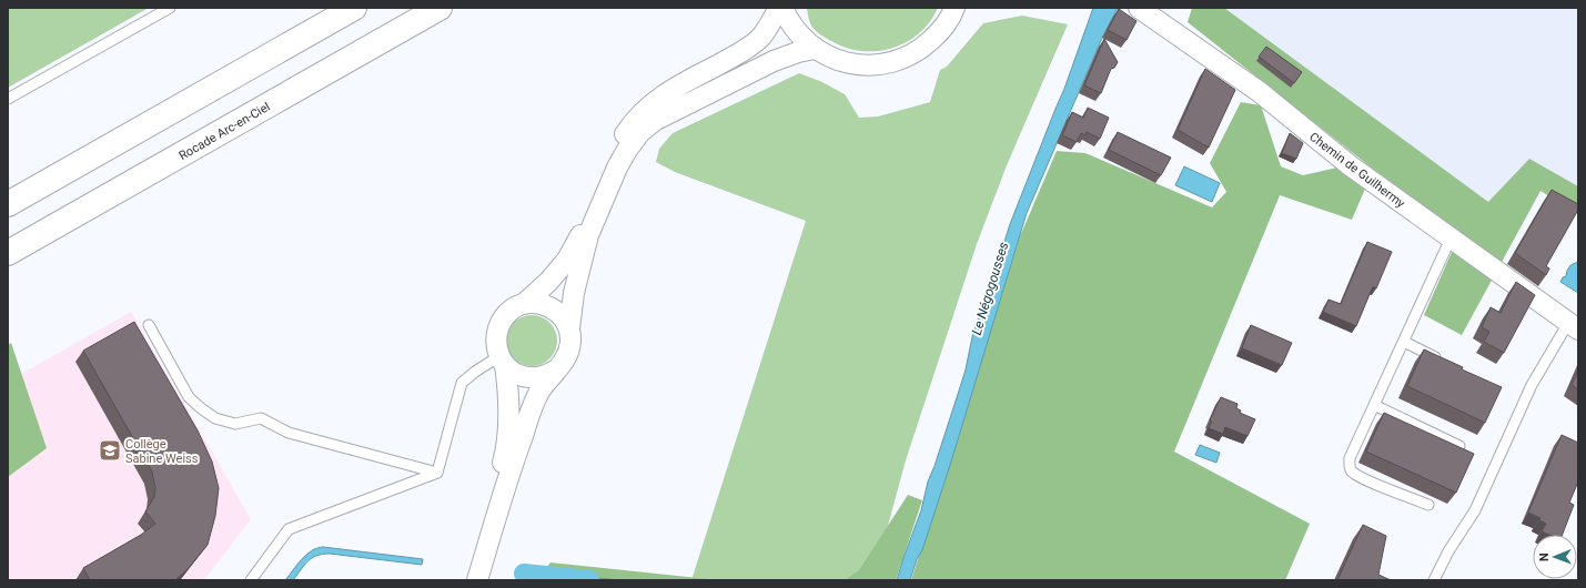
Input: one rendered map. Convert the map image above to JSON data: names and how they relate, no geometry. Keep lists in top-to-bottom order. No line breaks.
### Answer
{"streets":{"highway":["Rocade Arc-en-Ciel"],"street":["Chemin de Guilhermy"]},"water":["Le Négogousses"],"places":{"school or university":["Collège Sabine Weiss"]},"north":"left"}
